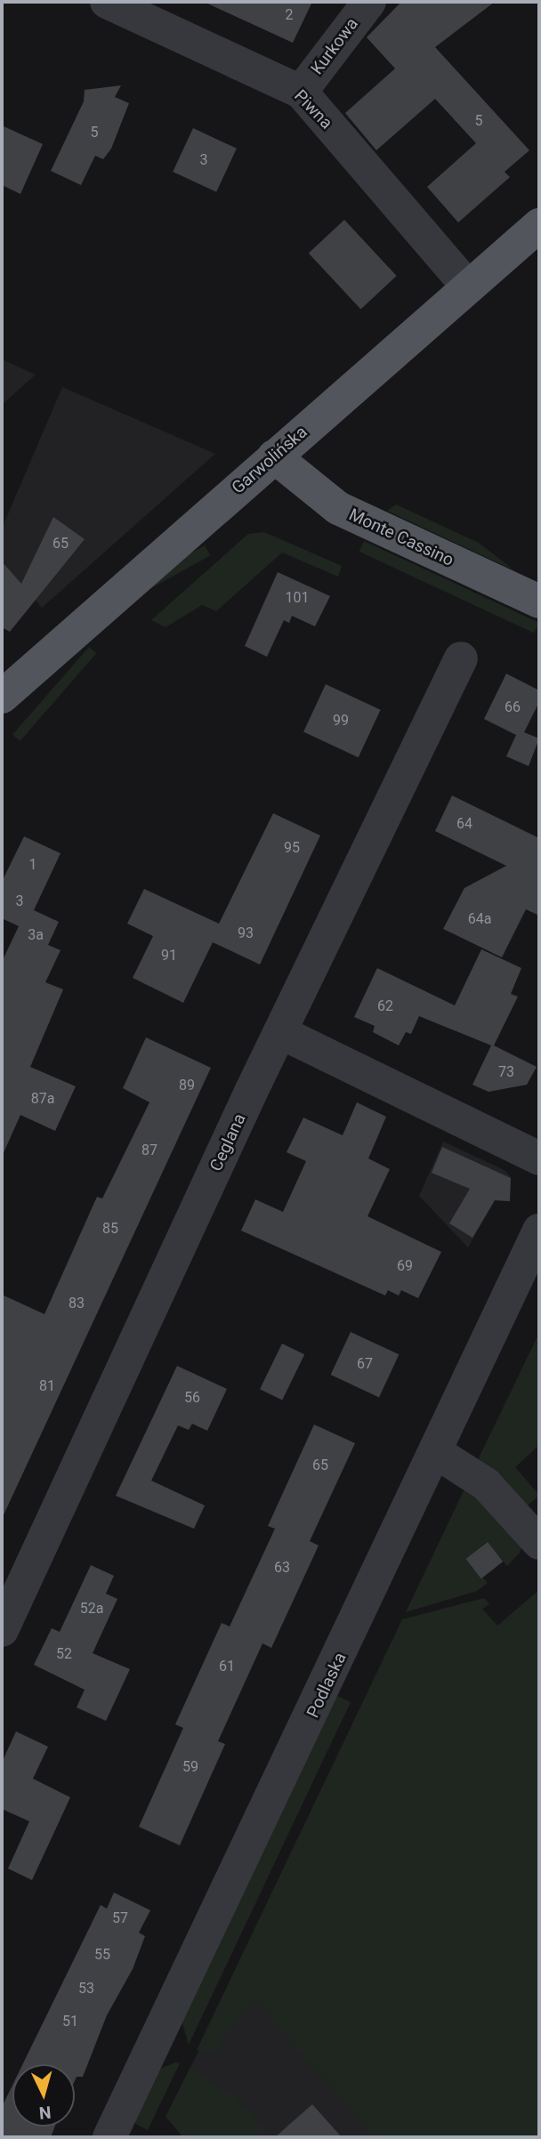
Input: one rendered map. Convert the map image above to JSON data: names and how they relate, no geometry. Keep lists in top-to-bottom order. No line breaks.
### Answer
{"streets":{"main road":["Garwolińska","Monte Cassino"],"street":["Kurkowa","Piwna","Ceglana","Podlaska"]},"crossings":[["Kurkowa","Piwna"],["Piwna","Garwolińska"],["Garwolińska","Monte Cassino"]],"house_numbers":["2","5","5","3","65","101","66","99","64","95","1","3","64a","93","3a","91","62","73","89","87a","87","85","69","83","67","81","56","65","63","52a","52","61","59","57","55","53","51"],"north":"bottom"}
